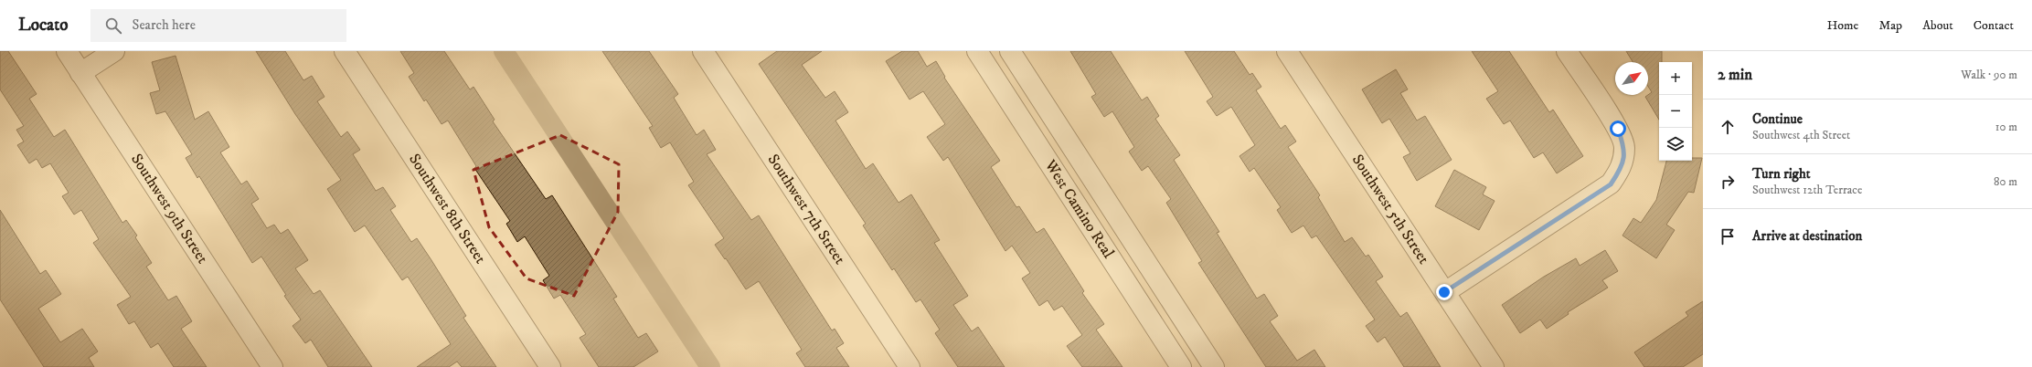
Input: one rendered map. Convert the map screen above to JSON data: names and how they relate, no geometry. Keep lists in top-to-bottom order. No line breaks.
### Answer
{"streets":{"street":["Southwest 9th Street","Southwest 8th Street","Southwest 7th Street","West Camino Real","Southwest 5th Street"]},"north":"top right","page":{"header":"Locato","search":"Search here","nav":["Home","Map","About","Contact"],"heading":["2 min","Walk · 90 m"],"map_buttons":["+","−"],"list":[["Continue","Southwest 4th Street","10 m"],["Turn right","Southwest 12th Terrace","80 m"],"Arrive at destination"]}}
